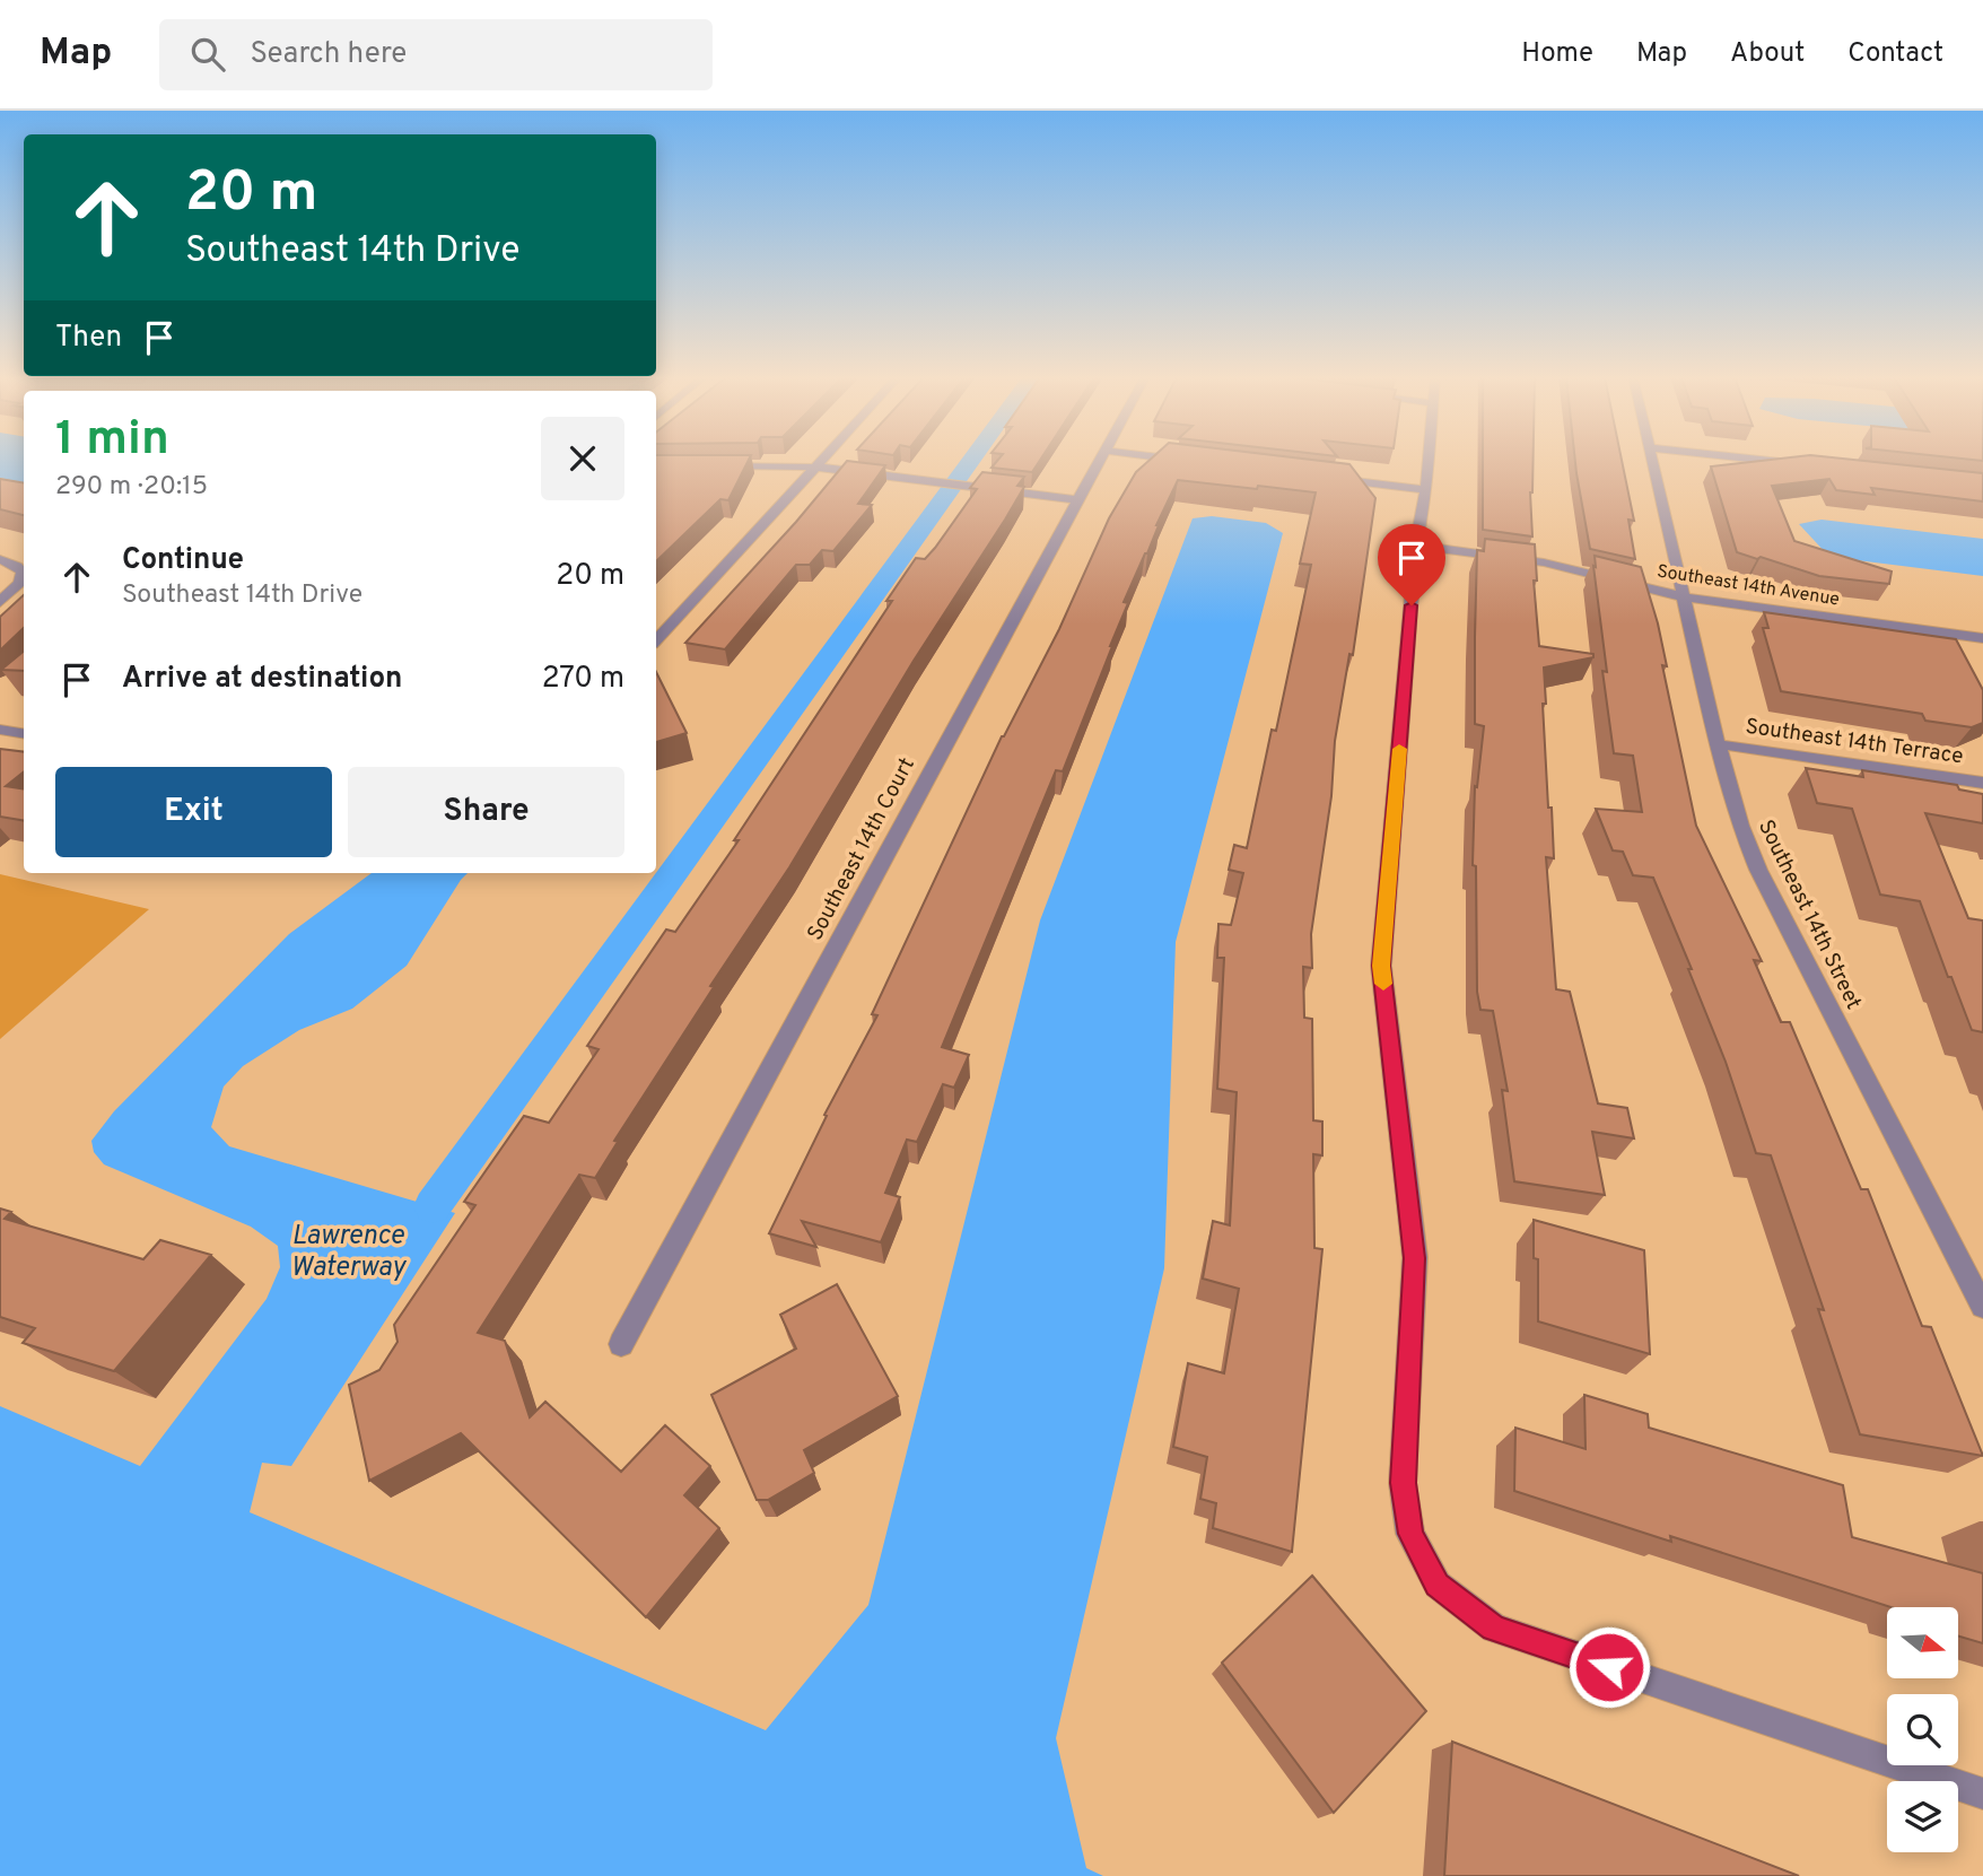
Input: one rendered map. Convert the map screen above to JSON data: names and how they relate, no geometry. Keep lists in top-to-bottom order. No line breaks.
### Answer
{"streets":{"street":["Southeast 14th Avenue","Southeast 14th Terrace","Southeast 14th Court","Southeast 14th Street"]},"crossings":[["Southeast 14th Avenue","Southeast 14th Street"],["Southeast 14th Terrace","Southeast 14th Street"]],"water":["Lawrence Waterway"],"north":"right","page":{"header":"Map","search":"Search here","nav":["Home","Map","About","Contact"],"turn":["20 m","Southeast 14th Drive"],"then":"Then","heading":["1 min","290 m · 20:15"],"list":[{"name":"Continue","note":"Southeast 14th Drive","value":"20 m"},{"name":"Arrive at destination","value":"270 m"}],"buttons":["Exit","Share"]}}
